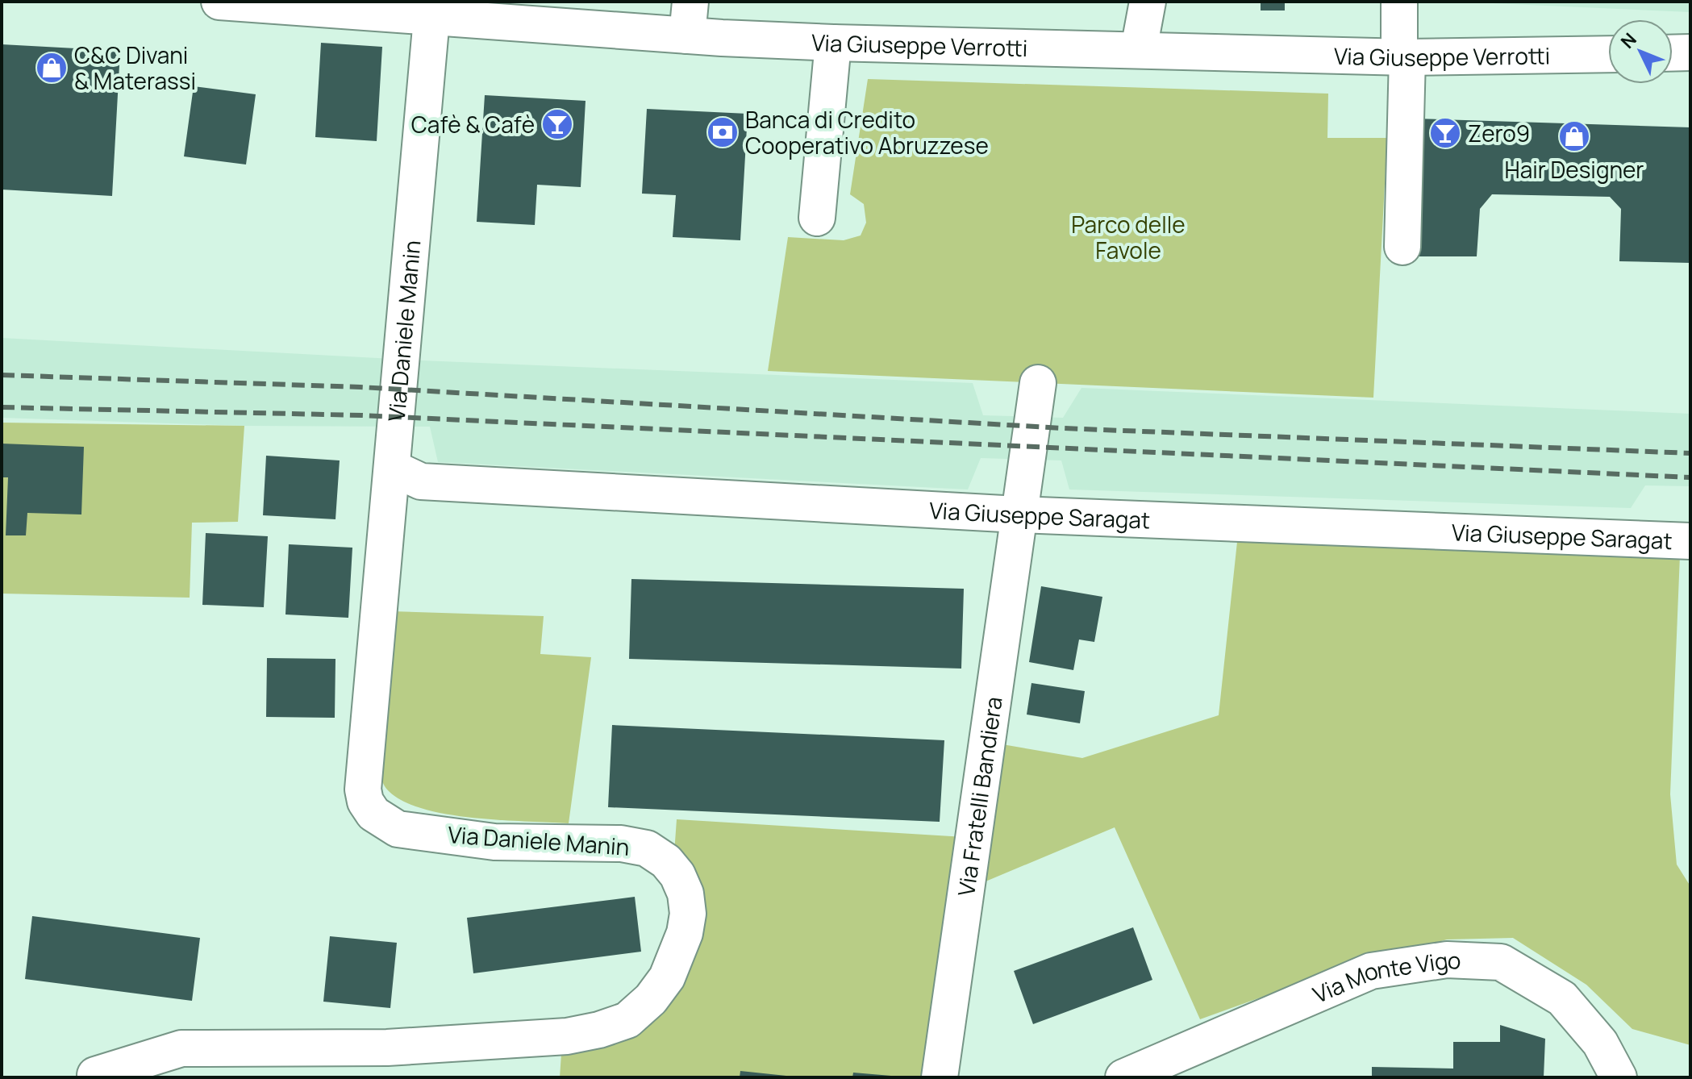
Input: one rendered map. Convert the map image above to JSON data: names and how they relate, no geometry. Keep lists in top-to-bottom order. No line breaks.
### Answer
{"streets":{"street":["Via Giuseppe Verrotti","Via Daniele Manin","Via Giuseppe Saragat","Via Fratelli Bandiera","Via Monte Vigo"]},"crossings":[["Via Giuseppe Verrotti","Via Daniele Manin"],["Via Daniele Manin","Via Giuseppe Saragat"],["Via Giuseppe Saragat","Via Fratelli Bandiera"]],"parks":["Parco delle Favole"],"places":{"shop":["C&C Divani & Materassi","Hair Designer"],"bar":["Cafè & Cafè","Zero9"],"bank":["Banca di Credito Cooperativo Abruzzese"]},"north":"top left"}
